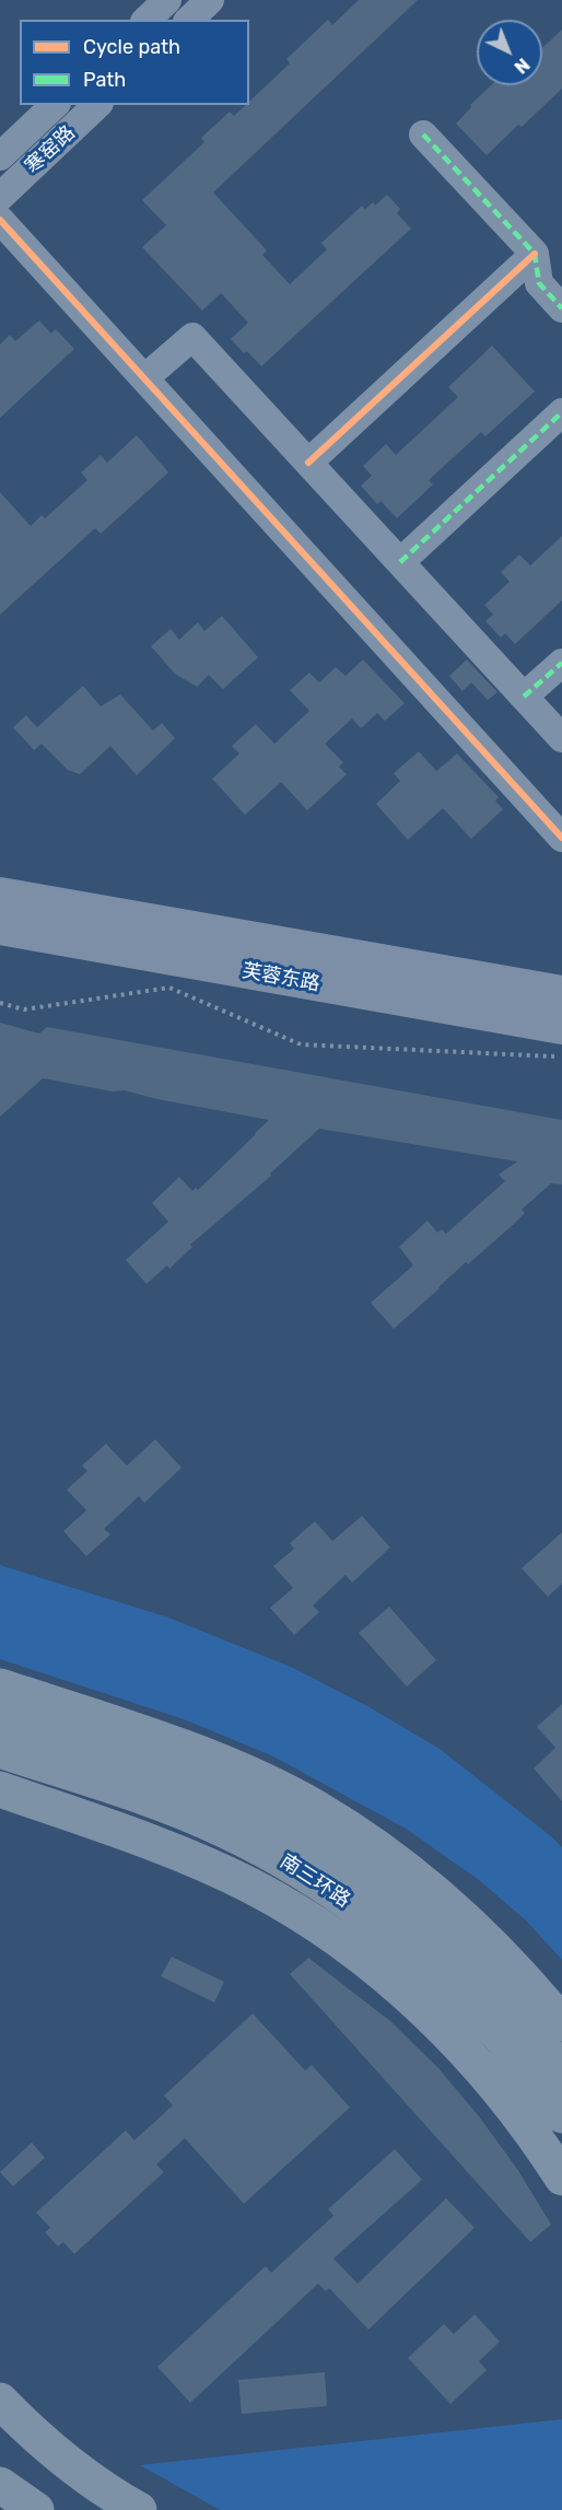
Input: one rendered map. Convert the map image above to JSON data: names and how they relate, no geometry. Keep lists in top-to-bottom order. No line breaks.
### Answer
{"streets":{"highway":["南三环路"],"main road":["芙蓉东路"],"street":["寒窑路"]},"legend":["Cycle path","Path"],"north":"bottom right"}
